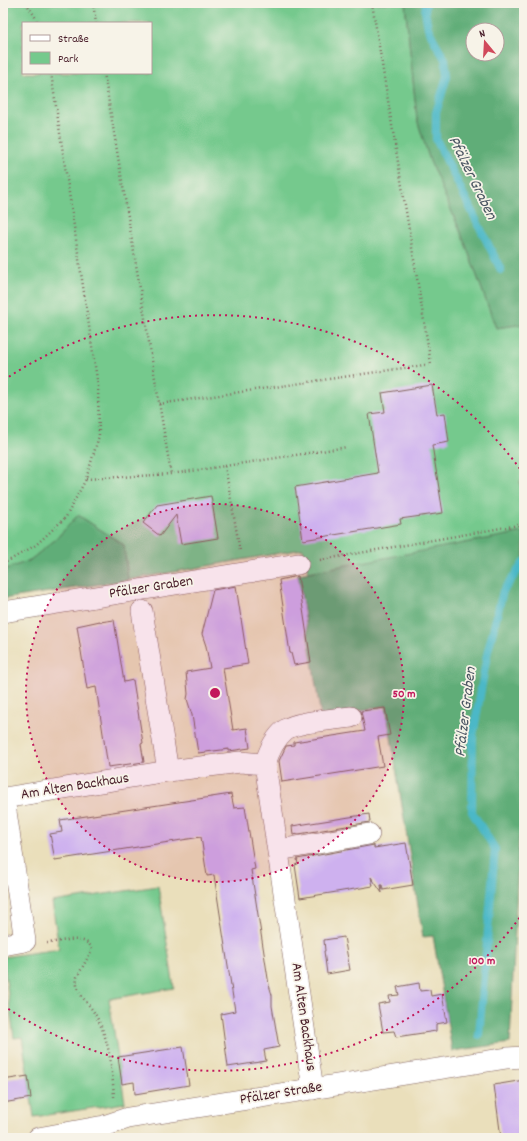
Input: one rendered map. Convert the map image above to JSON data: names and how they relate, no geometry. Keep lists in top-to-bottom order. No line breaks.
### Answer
{"streets":{"street":["Pfälzer Graben","Am Alten Backhaus","Pfälzer Straße"]},"crossings":[["Am Alten Backhaus","Pfälzer Straße"]],"water":["Pfälzer Graben"],"legend":["Straße","Park"],"north":"top","rings":["50 m","100 m"]}
